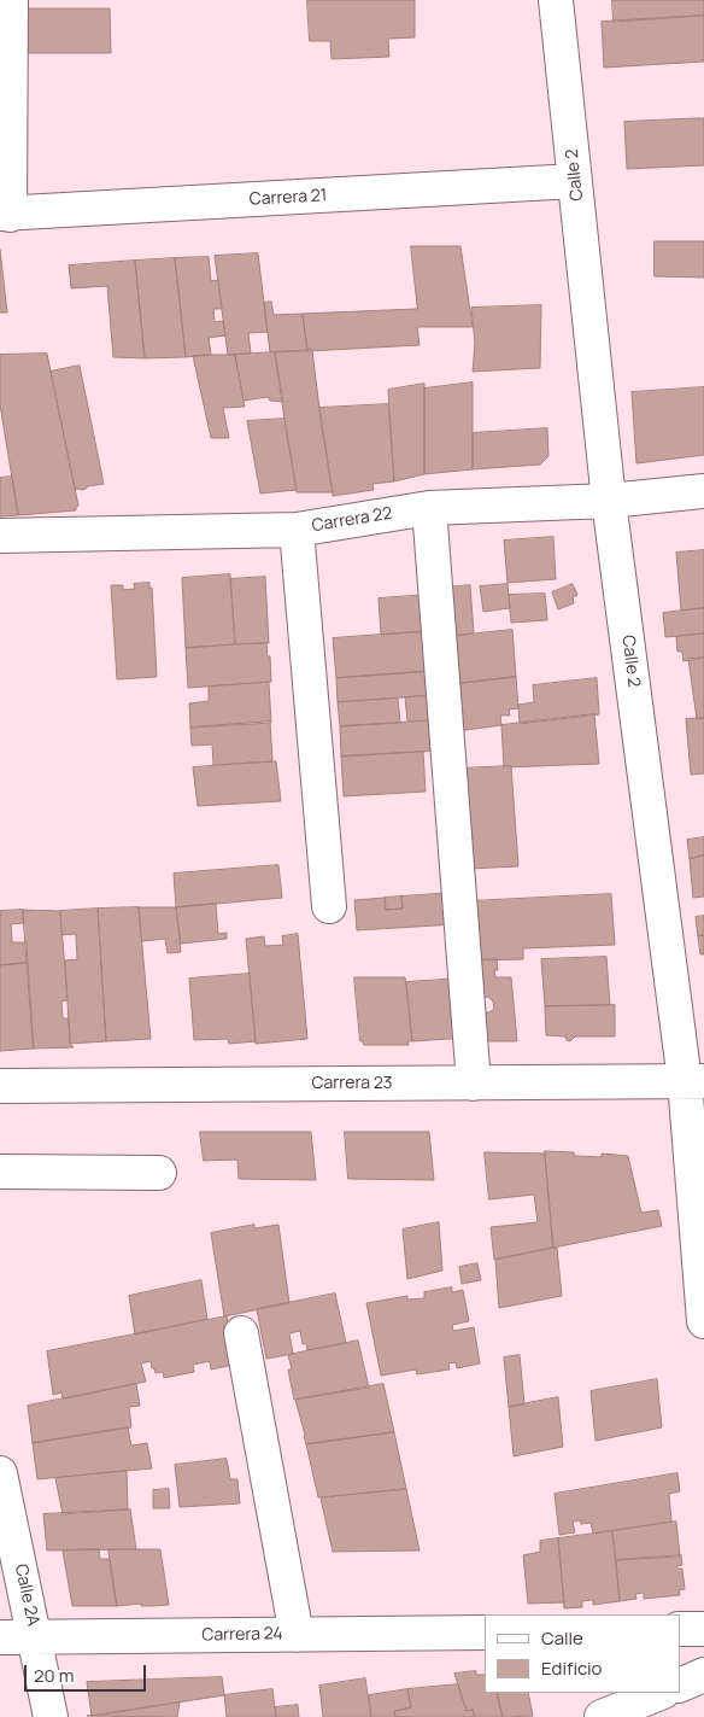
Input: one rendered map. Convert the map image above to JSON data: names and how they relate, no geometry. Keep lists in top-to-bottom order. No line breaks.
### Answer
{"streets":{"street":["Calle 2","Carrera 21","Carrera 22","Carrera 23","Calle 2A","Carrera 24"]},"crossings":[["Calle 2","Carrera 21"],["Calle 2","Carrera 22"],["Calle 2","Carrera 23"],["Calle 2A","Carrera 24"]],"legend":["Calle","Edificio"],"scale_bar":"20 m"}
